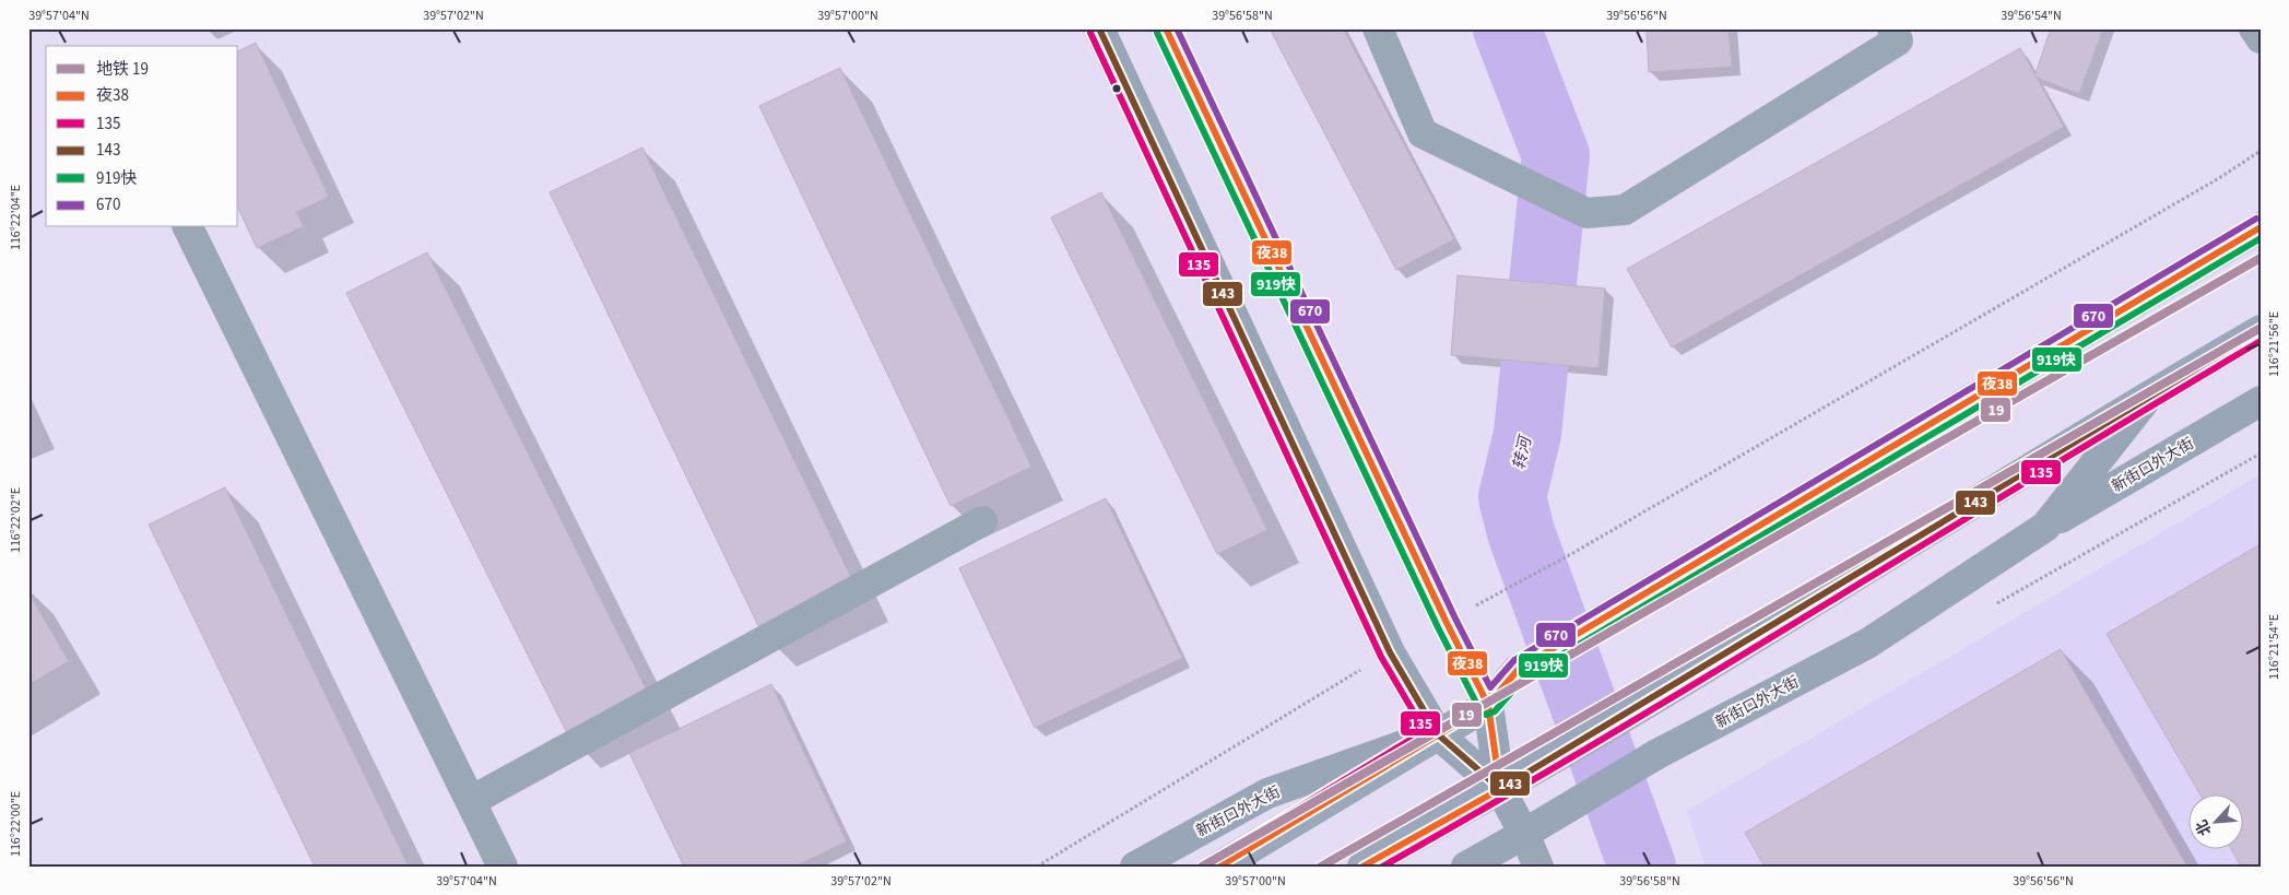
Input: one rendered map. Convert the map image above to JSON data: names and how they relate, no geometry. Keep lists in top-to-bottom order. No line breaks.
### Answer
{"streets":{"main road":["新街口外大街"]},"water":["转河"],"lines":["transit line 夜38","transit line 143","transit line 670","transit line 135","transit line 919快","metro line 19"],"legend":["地铁 19","夜38","135","143","919快","670"],"north":"bottom left","coordinates":["39°57'04\"N","39°57'02\"N","39°57'00\"N","39°56'58\"N","39°56'56\"N","39°56'54\"N","116°22'04\"E","116°21'56\"E","116°22'02\"E","116°21'54\"E","116°22'00\"E"]}
